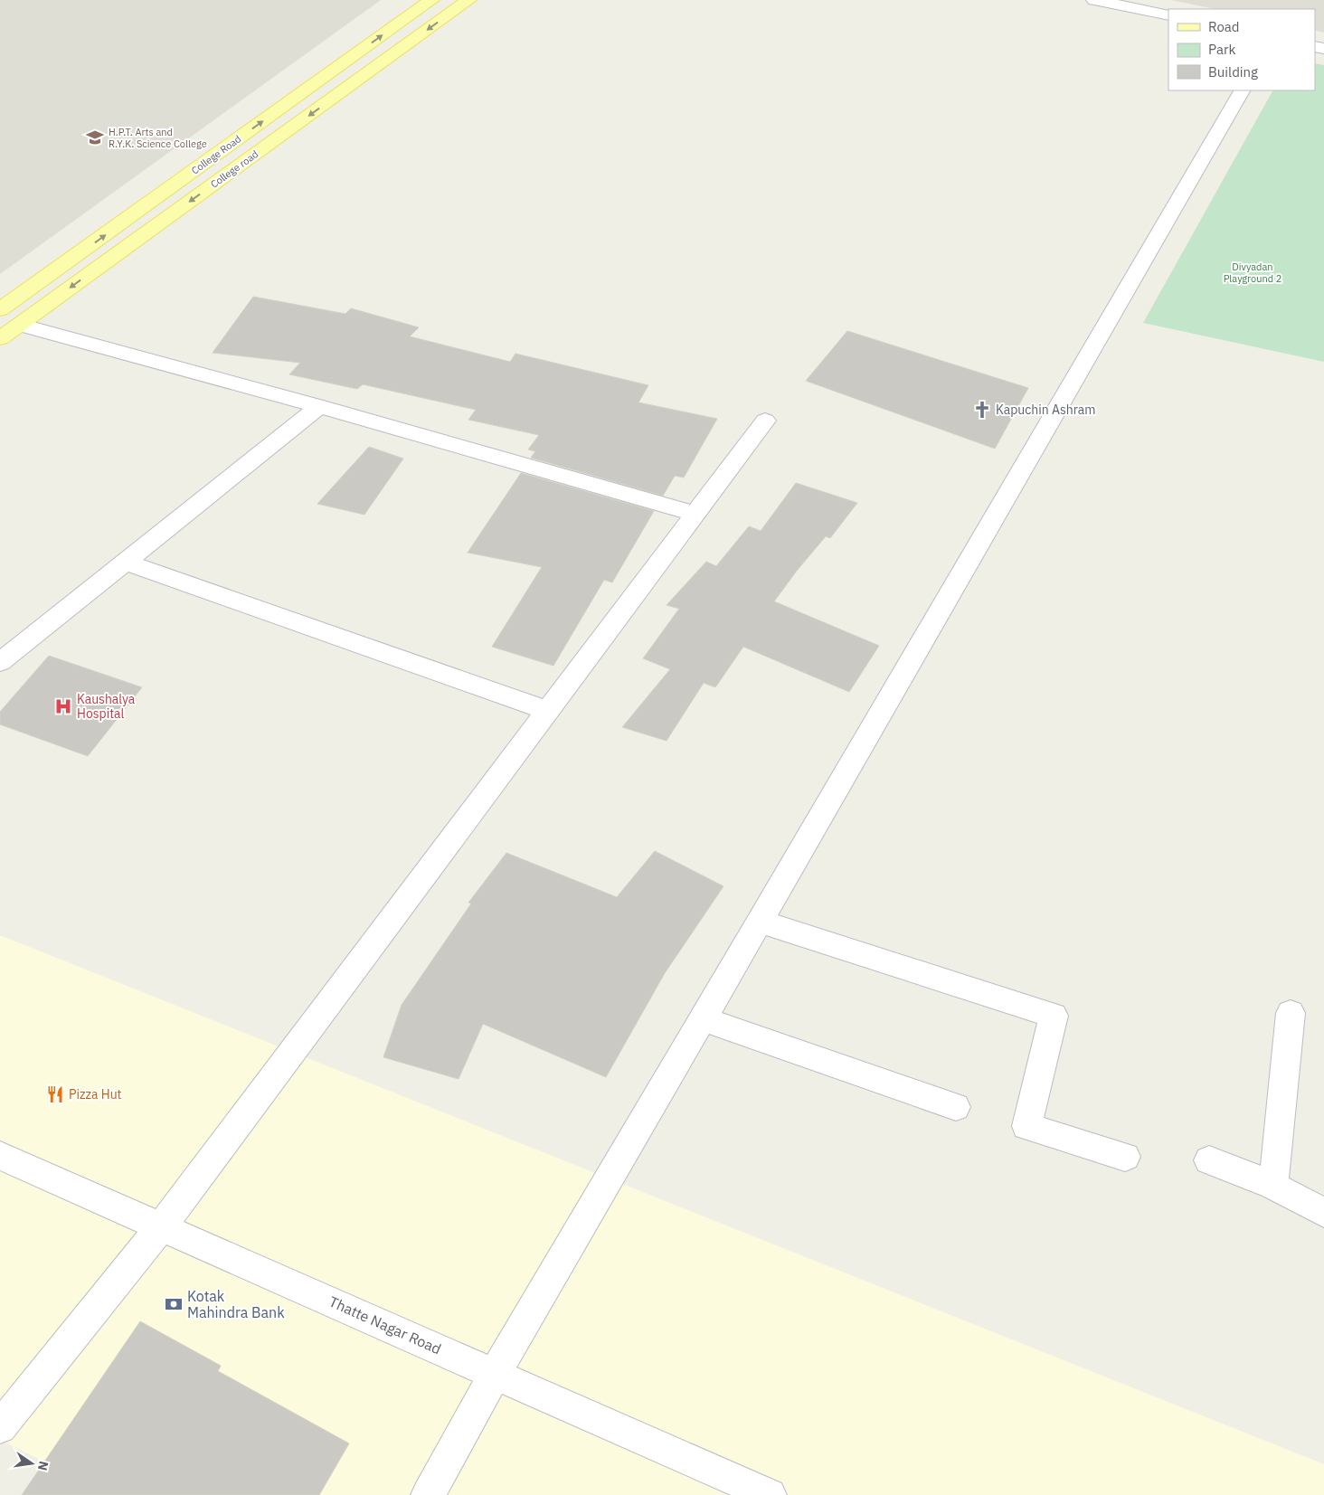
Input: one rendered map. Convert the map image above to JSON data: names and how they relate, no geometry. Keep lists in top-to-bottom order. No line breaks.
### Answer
{"streets":{"main road":["College Road","College road"],"street":["Thatte Nagar Road"]},"one_way":["College Road","College road"],"parks":["Divyadan Playground 2"],"places":{"school or university":["H.P.T. Arts and R.Y.K. Science College"],"church":["Kapuchin Ashram"],"hospital":["Kaushalya Hospital"],"restaurant":["Pizza Hut"],"bank":["Kotak Mahindra Bank"]},"legend":["Road","Park","Building"],"north":"right"}
